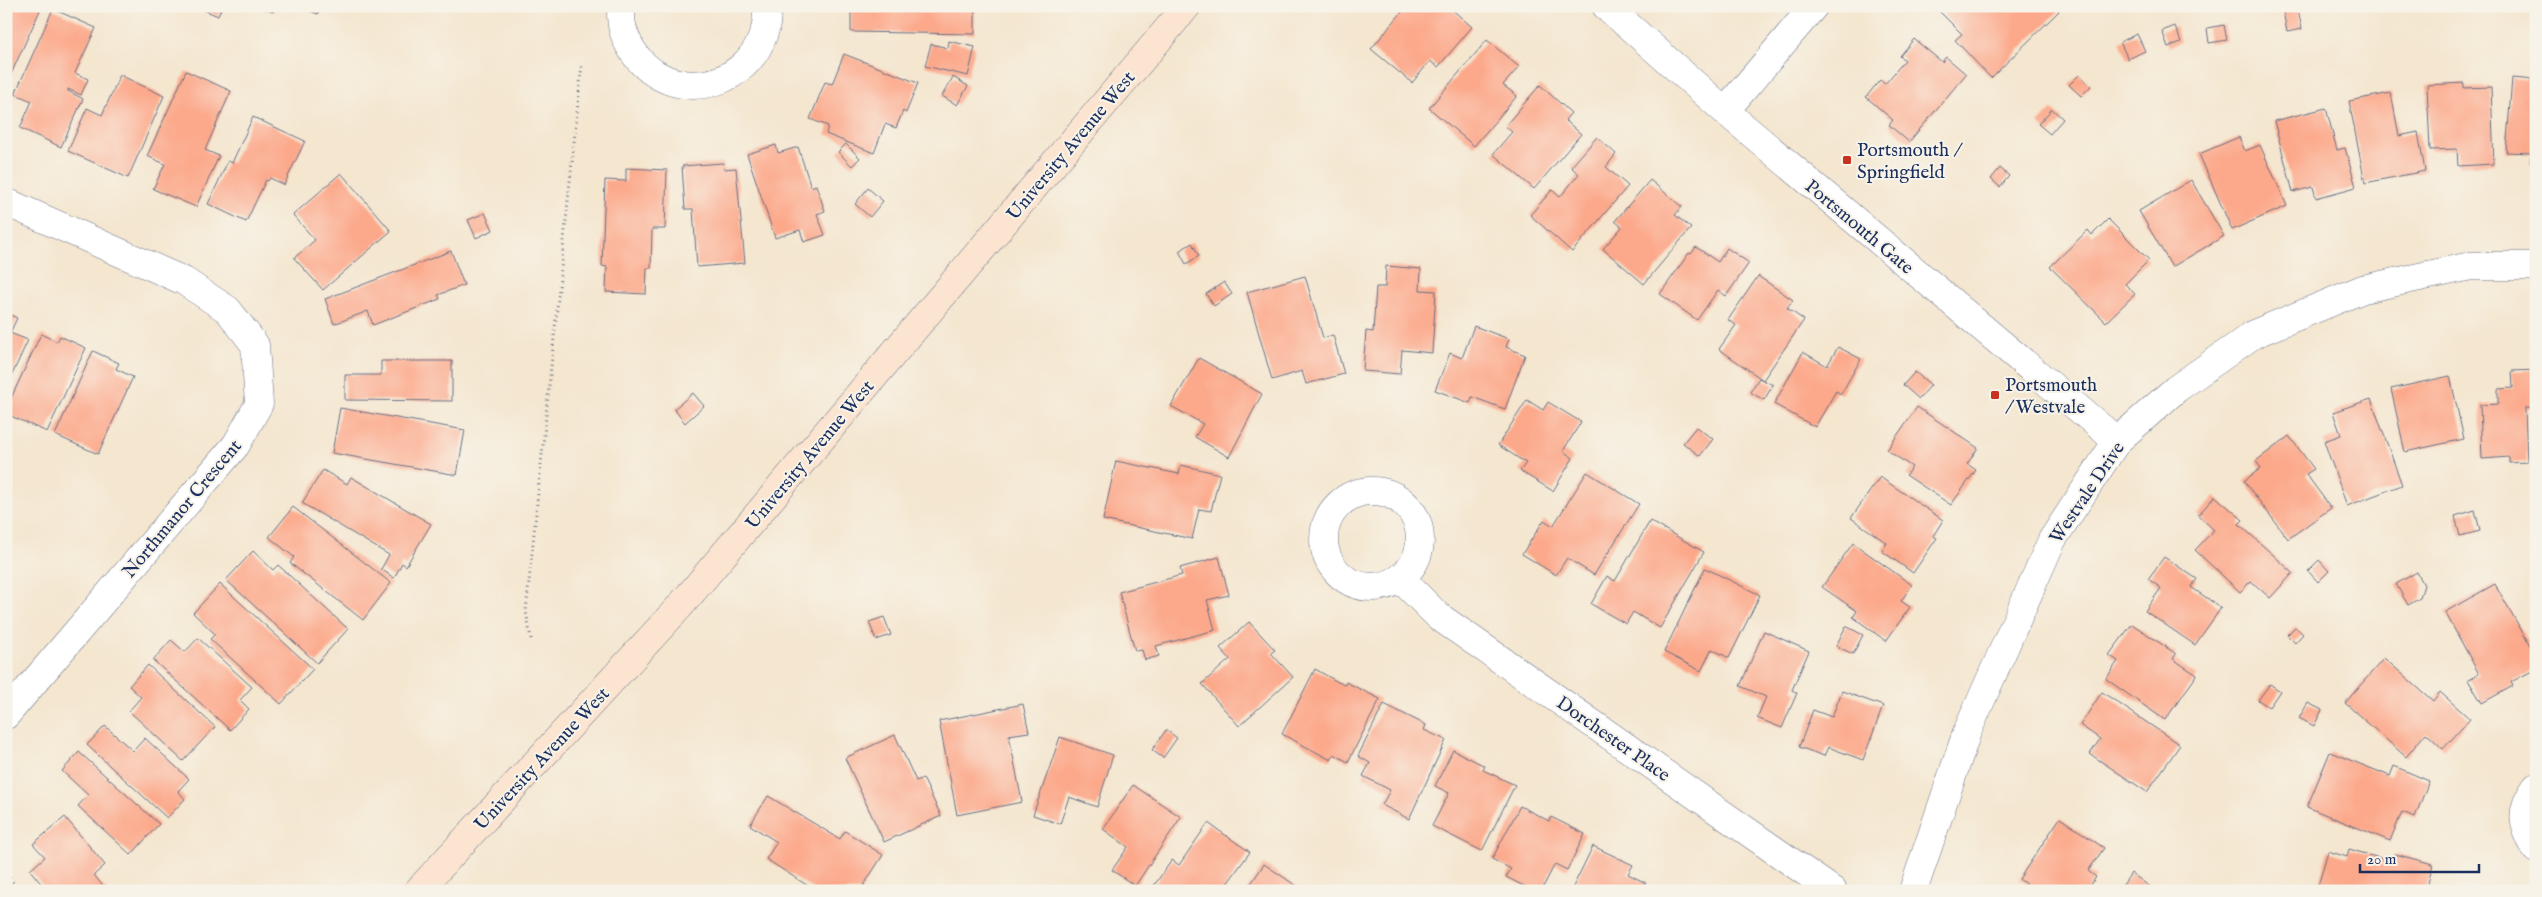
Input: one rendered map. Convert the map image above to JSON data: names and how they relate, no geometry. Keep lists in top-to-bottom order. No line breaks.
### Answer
{"streets":{"main road":["University Avenue West"],"street":["Portsmouth Gate","Westvale Drive","Northmanor Crescent","Dorchester Place"]},"crossings":[["Portsmouth Gate","Westvale Drive"]],"places":{"transit":["Portsmouth / Springfield","Portsmouth / Westvale"]},"scale_bar":"20 m"}
